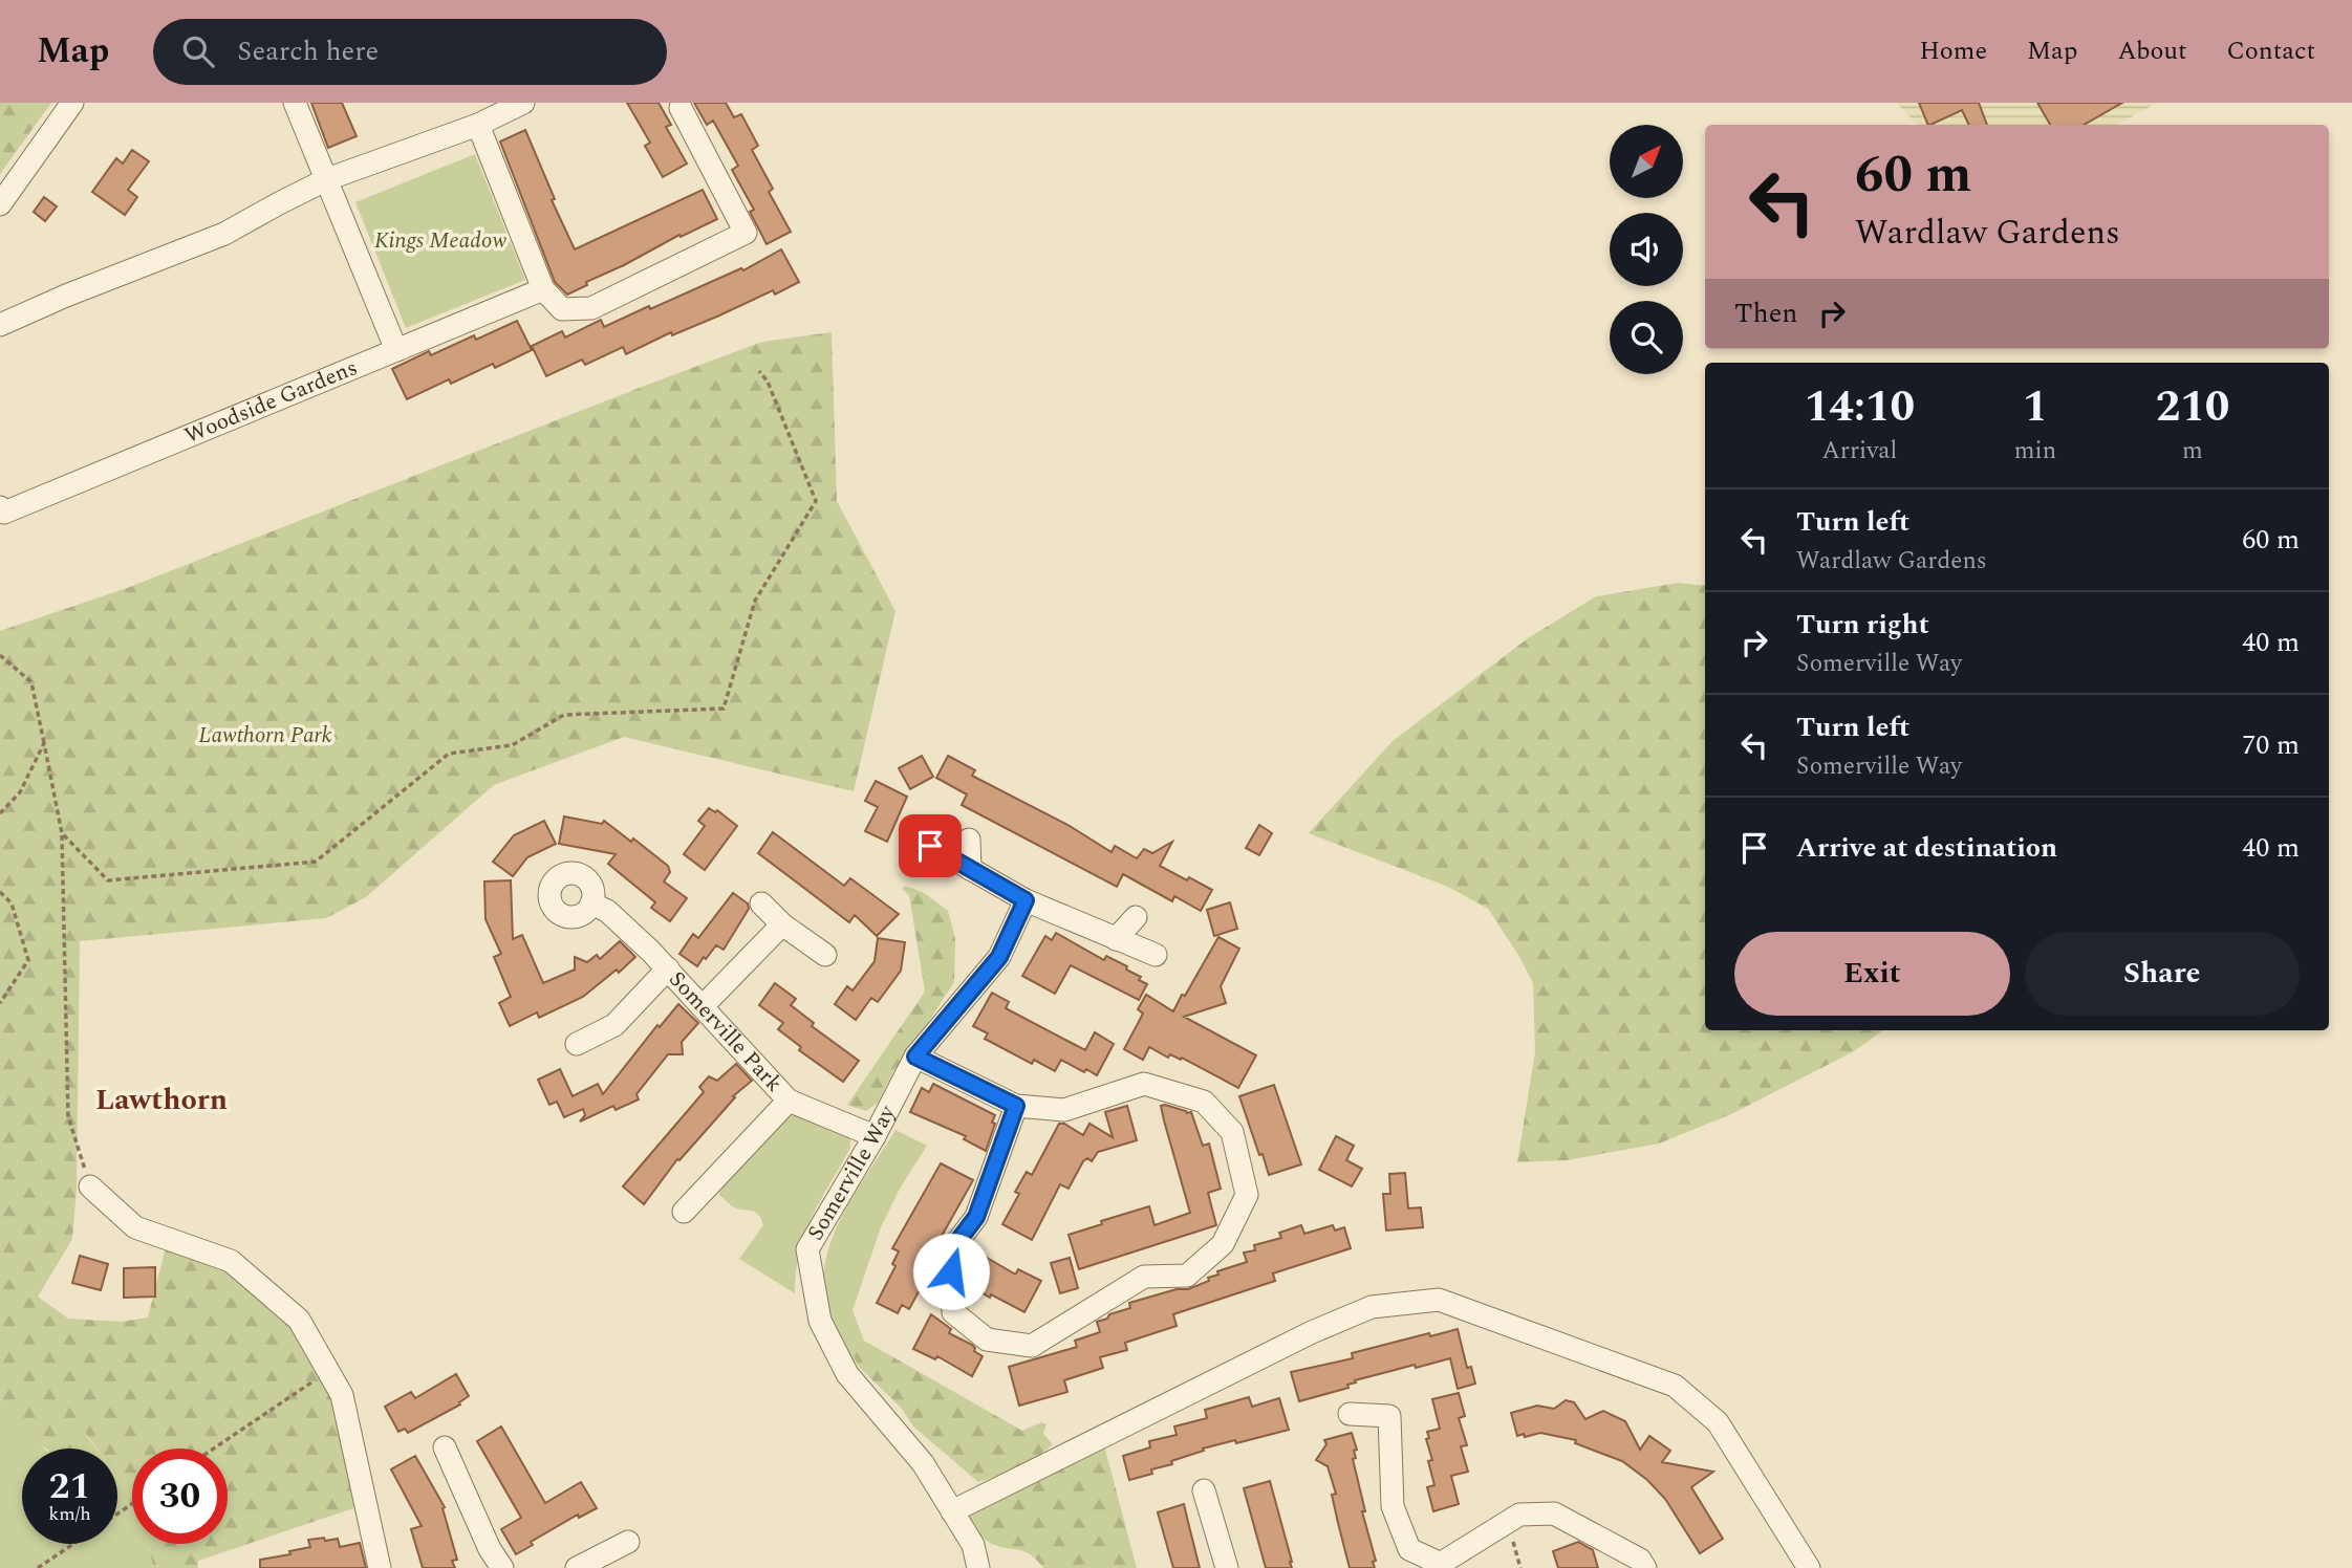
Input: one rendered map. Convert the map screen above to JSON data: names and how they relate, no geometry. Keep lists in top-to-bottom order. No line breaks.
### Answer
{"streets":{"street":["Woodside Gardens","Somerville Park","Somerville Way"]},"crossings":[["Somerville Park","Somerville Way"]],"districts":["Lawthorn"],"parks":["Kings Meadow","Lawthorn Park"],"north":"top right","page":{"header":"Map","search":"Search here","nav":["Home","Map","About","Contact"],"turn":["60 m","Wardlaw Gardens"],"then":"Then","eta":["14:10","Arrival","1","min","210","m"],"list":[{"name":"Turn left","note":"Wardlaw Gardens","value":"60 m"},{"name":"Turn right","note":"Somerville Way","value":"40 m"},{"name":"Turn left","note":"Somerville Way","value":"70 m"},{"name":"Arrive at destination","value":"40 m"}],"buttons":["Exit","Share"],"speed":"21 km/h","limit":"30"}}
